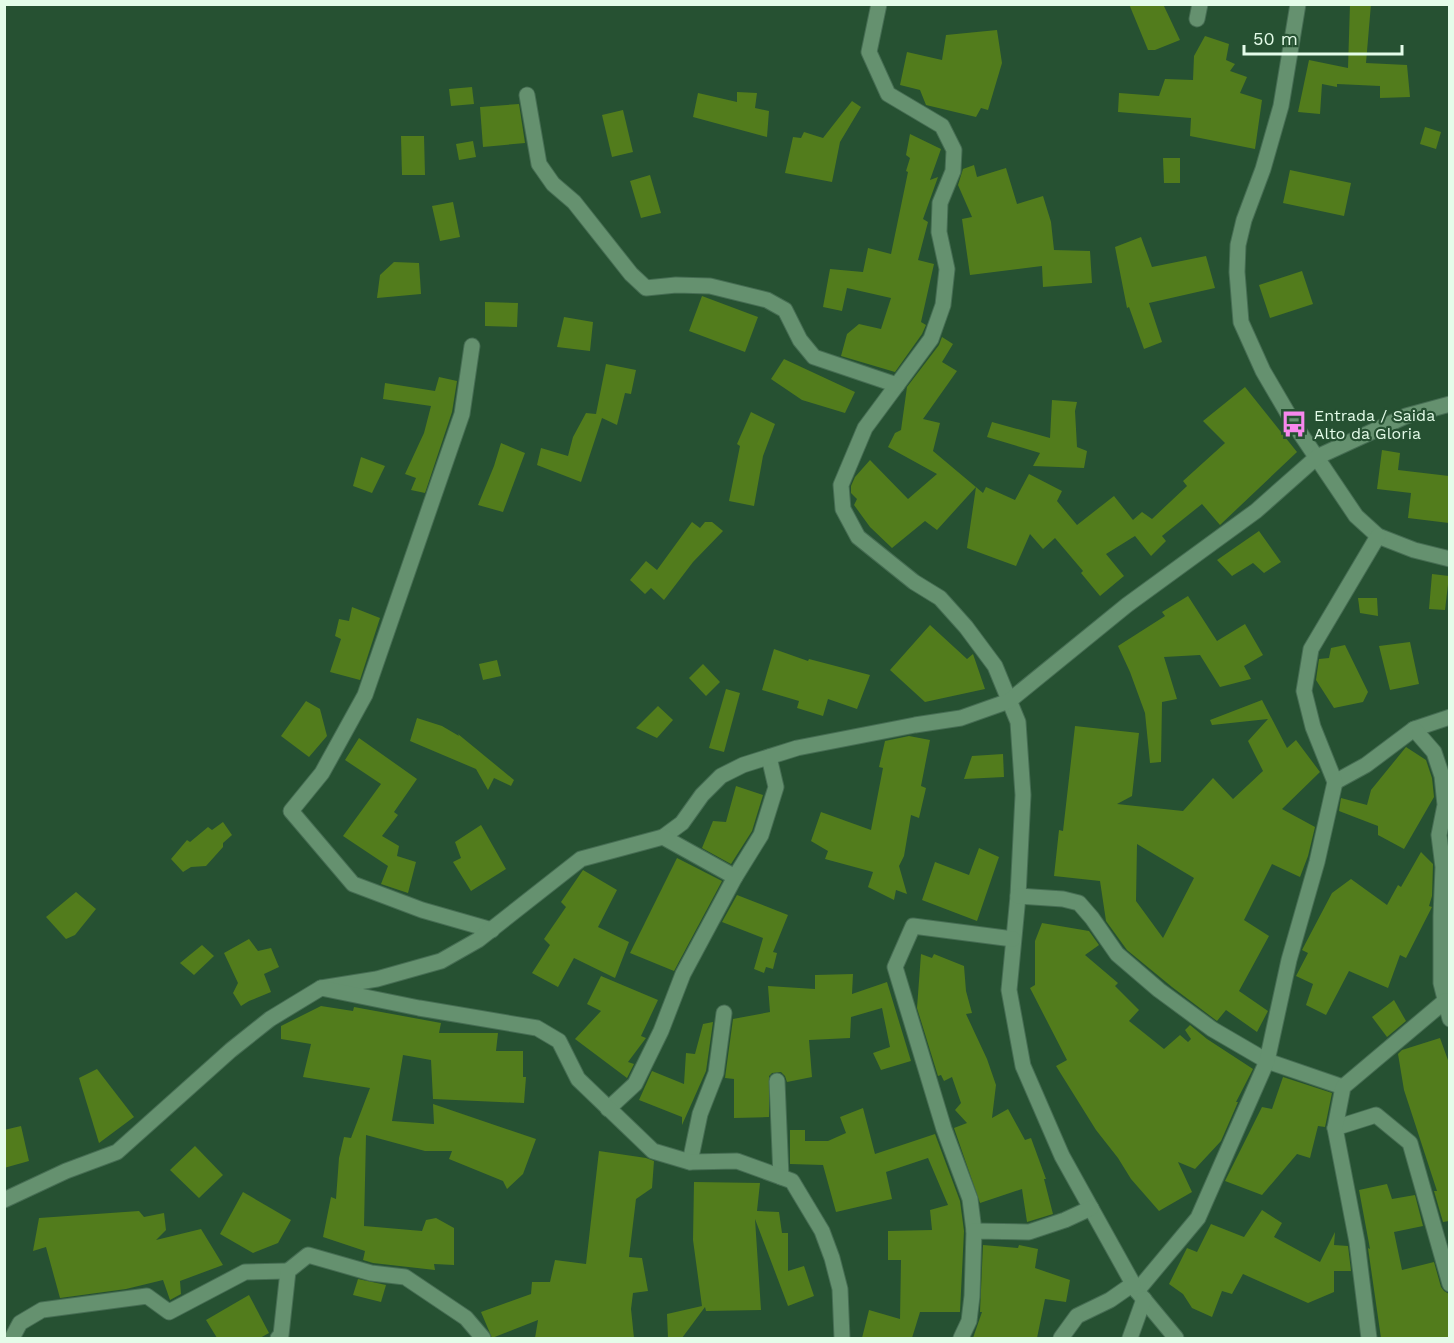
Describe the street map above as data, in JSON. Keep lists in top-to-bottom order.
{
  "places": {
    "bus stop": ["Entrada / Saida Alto da Gloria"]
  },
  "scale_bar": "50 m"
}
